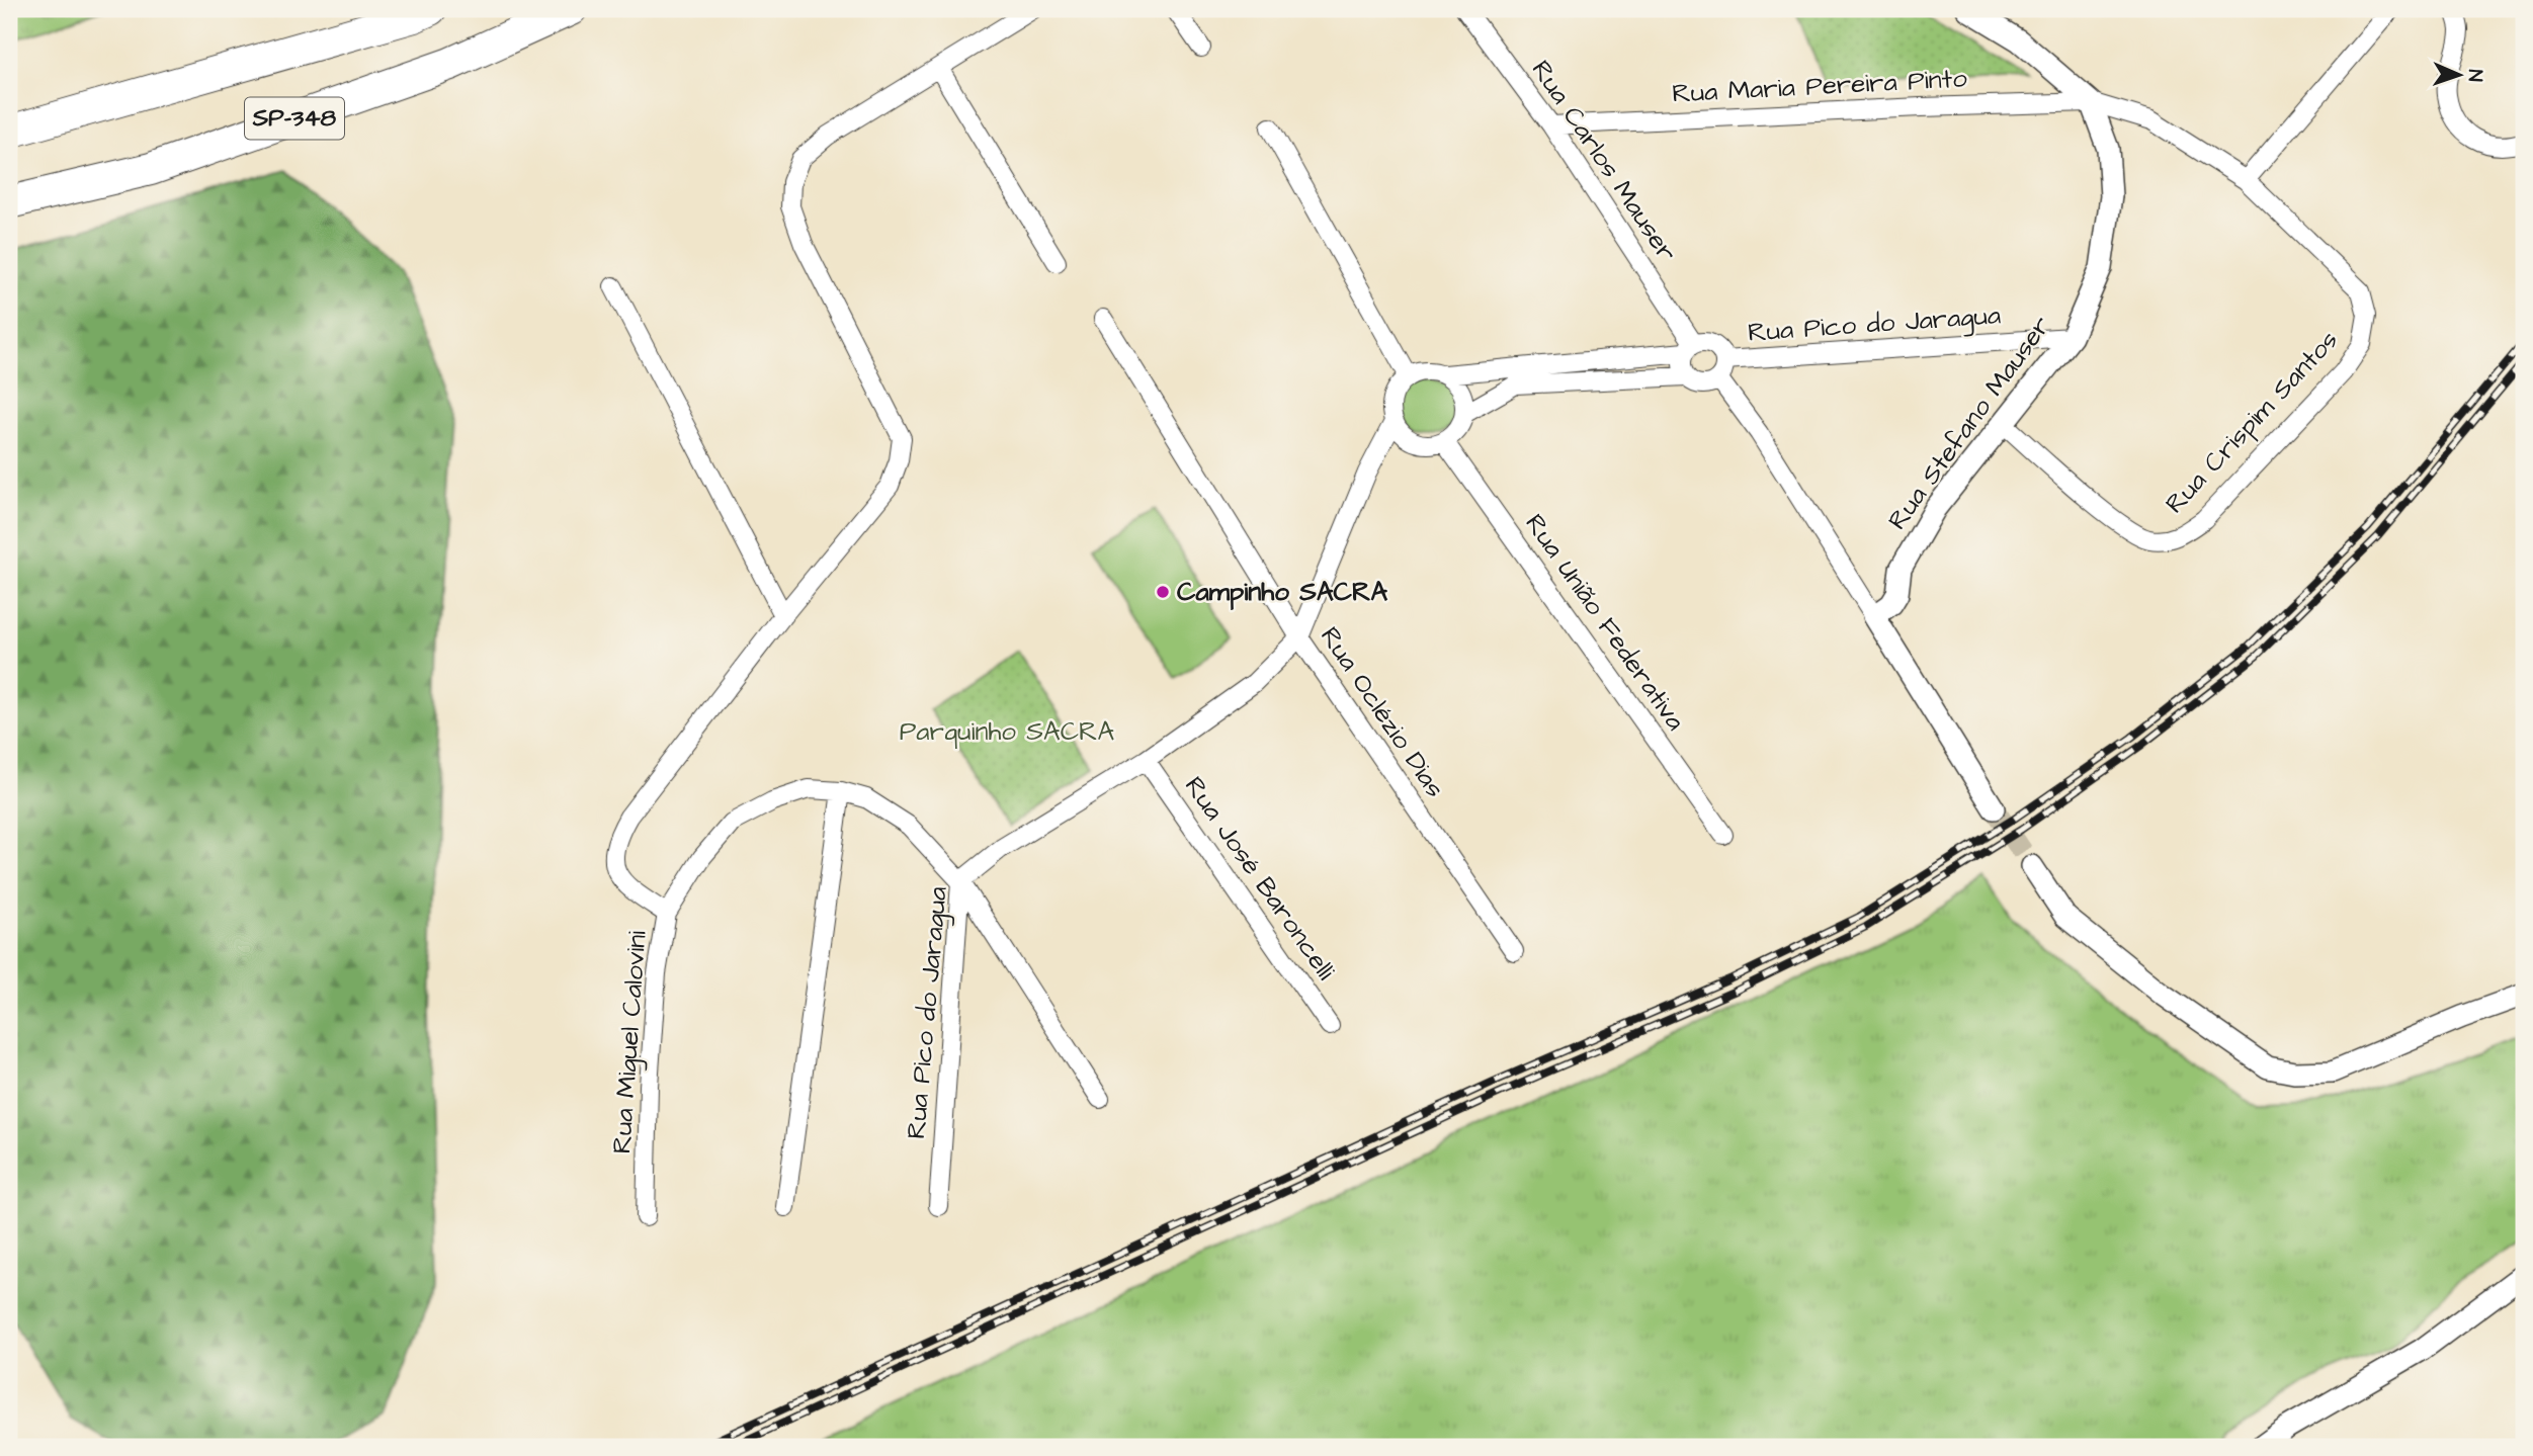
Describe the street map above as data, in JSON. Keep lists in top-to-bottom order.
{
  "streets": {
    "highway": ["SP-348"],
    "street": [
      "Rua Maria Pereira Pinto",
      "Rua Carlos Mauser",
      "Rua Pico do Jaragua",
      "Rua Crispim Santos",
      "Rua Stefano Mauser",
      "Rua União Federativa",
      "Rua Oclézio Dias",
      "Rua José Baroncelli",
      "Rua Miguel Calovini"
    ]
  },
  "crossings": [
    ["Rua Maria Pereira Pinto", "Rua Carlos Mauser"],
    ["Rua Maria Pereira Pinto", "Rua Crispim Santos"],
    ["Rua Maria Pereira Pinto", "Rua Stefano Mauser"],
    ["Rua Carlos Mauser", "Rua Pico do Jaragua"],
    ["Rua Pico do Jaragua", "Rua Stefano Mauser"],
    ["Rua Pico do Jaragua", "Rua União Federativa"],
    ["Rua Pico do Jaragua", "Rua Oclézio Dias"],
    ["Rua Pico do Jaragua", "Rua José Baroncelli"],
    ["Rua Pico do Jaragua", "Rua Miguel Calovini"],
    ["Rua Crispim Santos", "Rua Stefano Mauser"]
  ],
  "parks": ["Parquinho SACRA"],
  "places": ["Campinho SACRA"],
  "north": "right"
}
